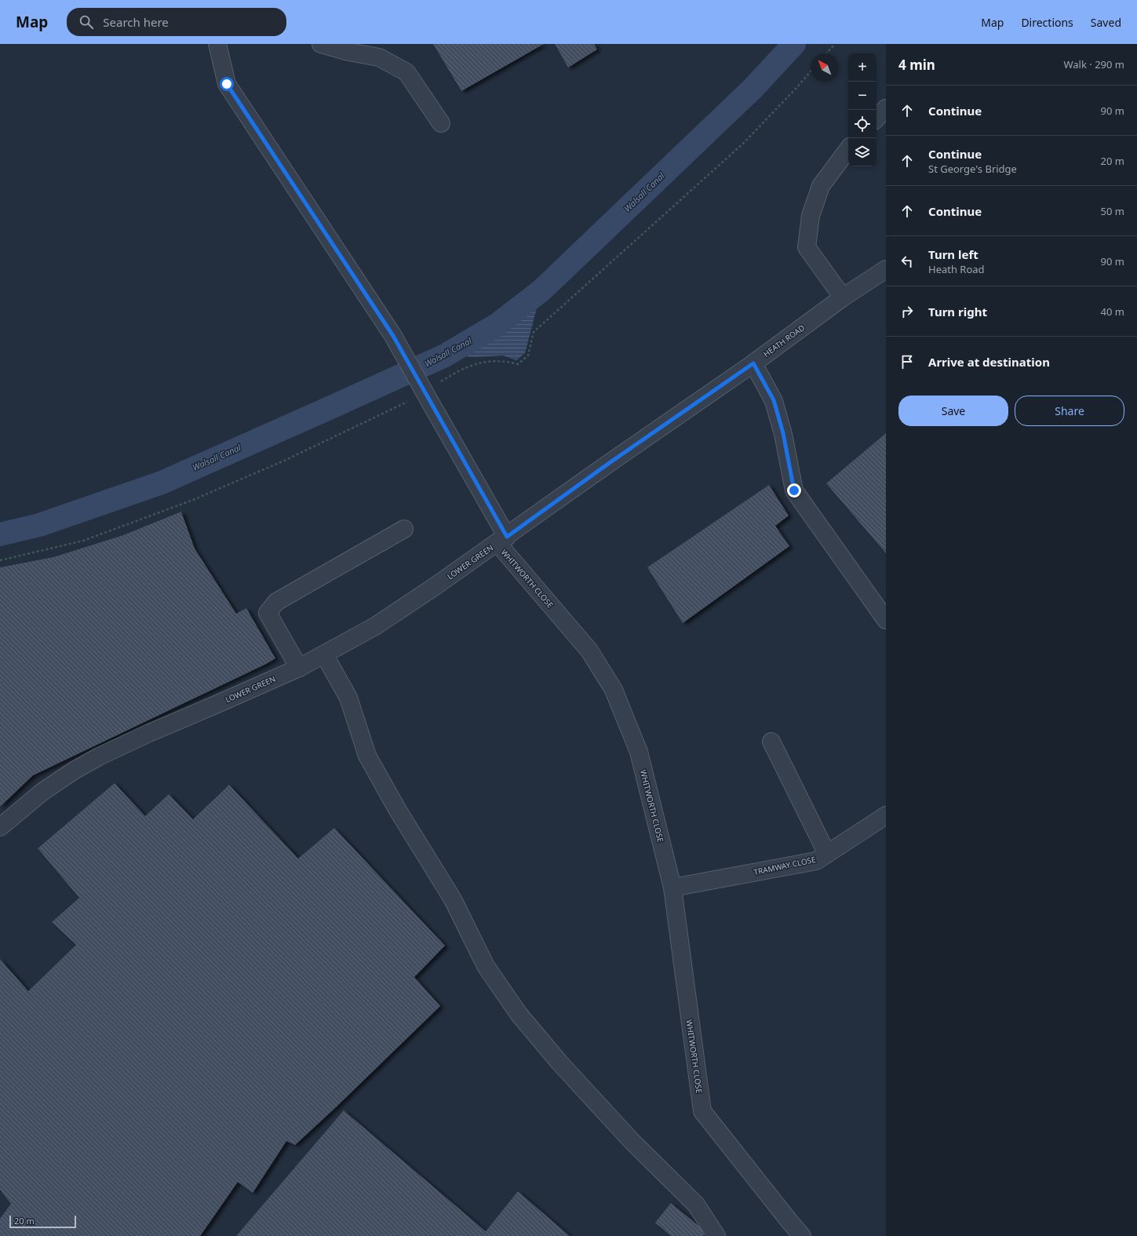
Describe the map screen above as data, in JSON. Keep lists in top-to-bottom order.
{
  "streets": {
    "street": [
      "HEATH ROAD",
      "LOWER GREEN",
      "WHITWORTH CLOSE",
      "TRAMWAY CLOSE"
    ]
  },
  "crossings": [
    ["HEATH ROAD", "LOWER GREEN"],
    ["HEATH ROAD", "WHITWORTH CLOSE"],
    ["LOWER GREEN", "WHITWORTH CLOSE"],
    ["WHITWORTH CLOSE", "TRAMWAY CLOSE"]
  ],
  "water": ["Walsall Canal"],
  "scale_bar": "20 m",
  "north": "top left",
  "page": {
    "header": "Map",
    "search": "Search here",
    "nav": ["Map", "Directions", "Saved"],
    "heading": ["4 min", "Walk · 290 m"],
    "map_buttons": ["+", "−"],
    "list": [
      ["Continue", "90 m"],
      ["Continue", "St George's Bridge", "20 m"],
      ["Continue", "50 m"],
      ["Turn left", "Heath Road", "90 m"],
      ["Turn right", "40 m"],
      "Arrive at destination"
    ],
    "buttons": ["Save", "Share"],
    "scale": "20 m"
  }
}
